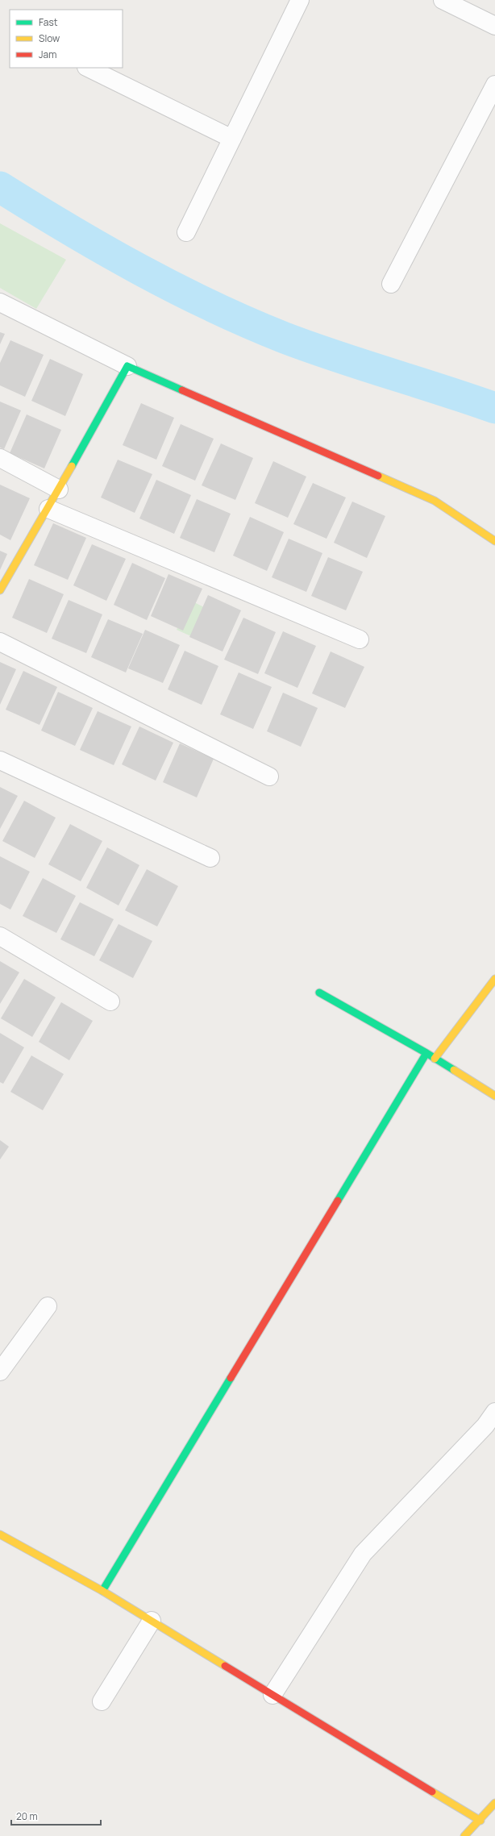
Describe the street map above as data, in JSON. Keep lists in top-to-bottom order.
{
  "legend": ["Fast", "Slow", "Jam"],
  "scale_bar": "20 m"
}
